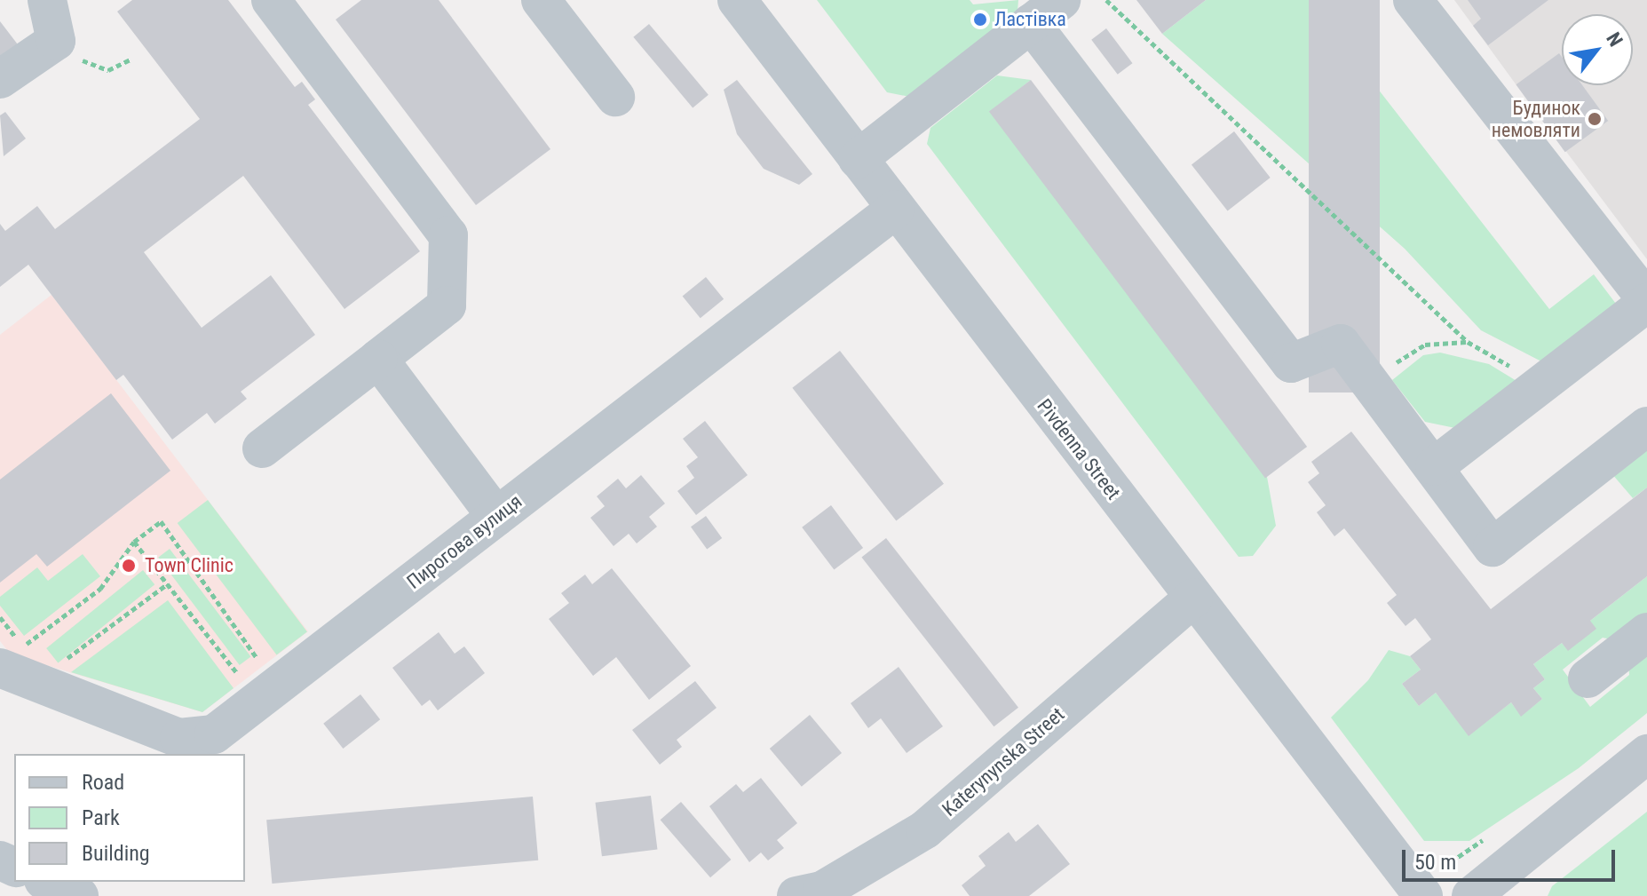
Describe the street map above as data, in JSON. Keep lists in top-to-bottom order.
{
  "streets": {
    "street": ["Pivdenna Street", "Пирогова вулиця", "Katerynynska Street"]
  },
  "crossings": [
    ["Pivdenna Street", "Пирогова вулиця"],
    ["Pivdenna Street", "Katerynynska Street"]
  ],
  "places": ["Ластівка", "Будинок немовляти", "Town Clinic"],
  "legend": ["Road", "Park", "Building"],
  "scale_bar": "50 m",
  "north": "top right"
}
